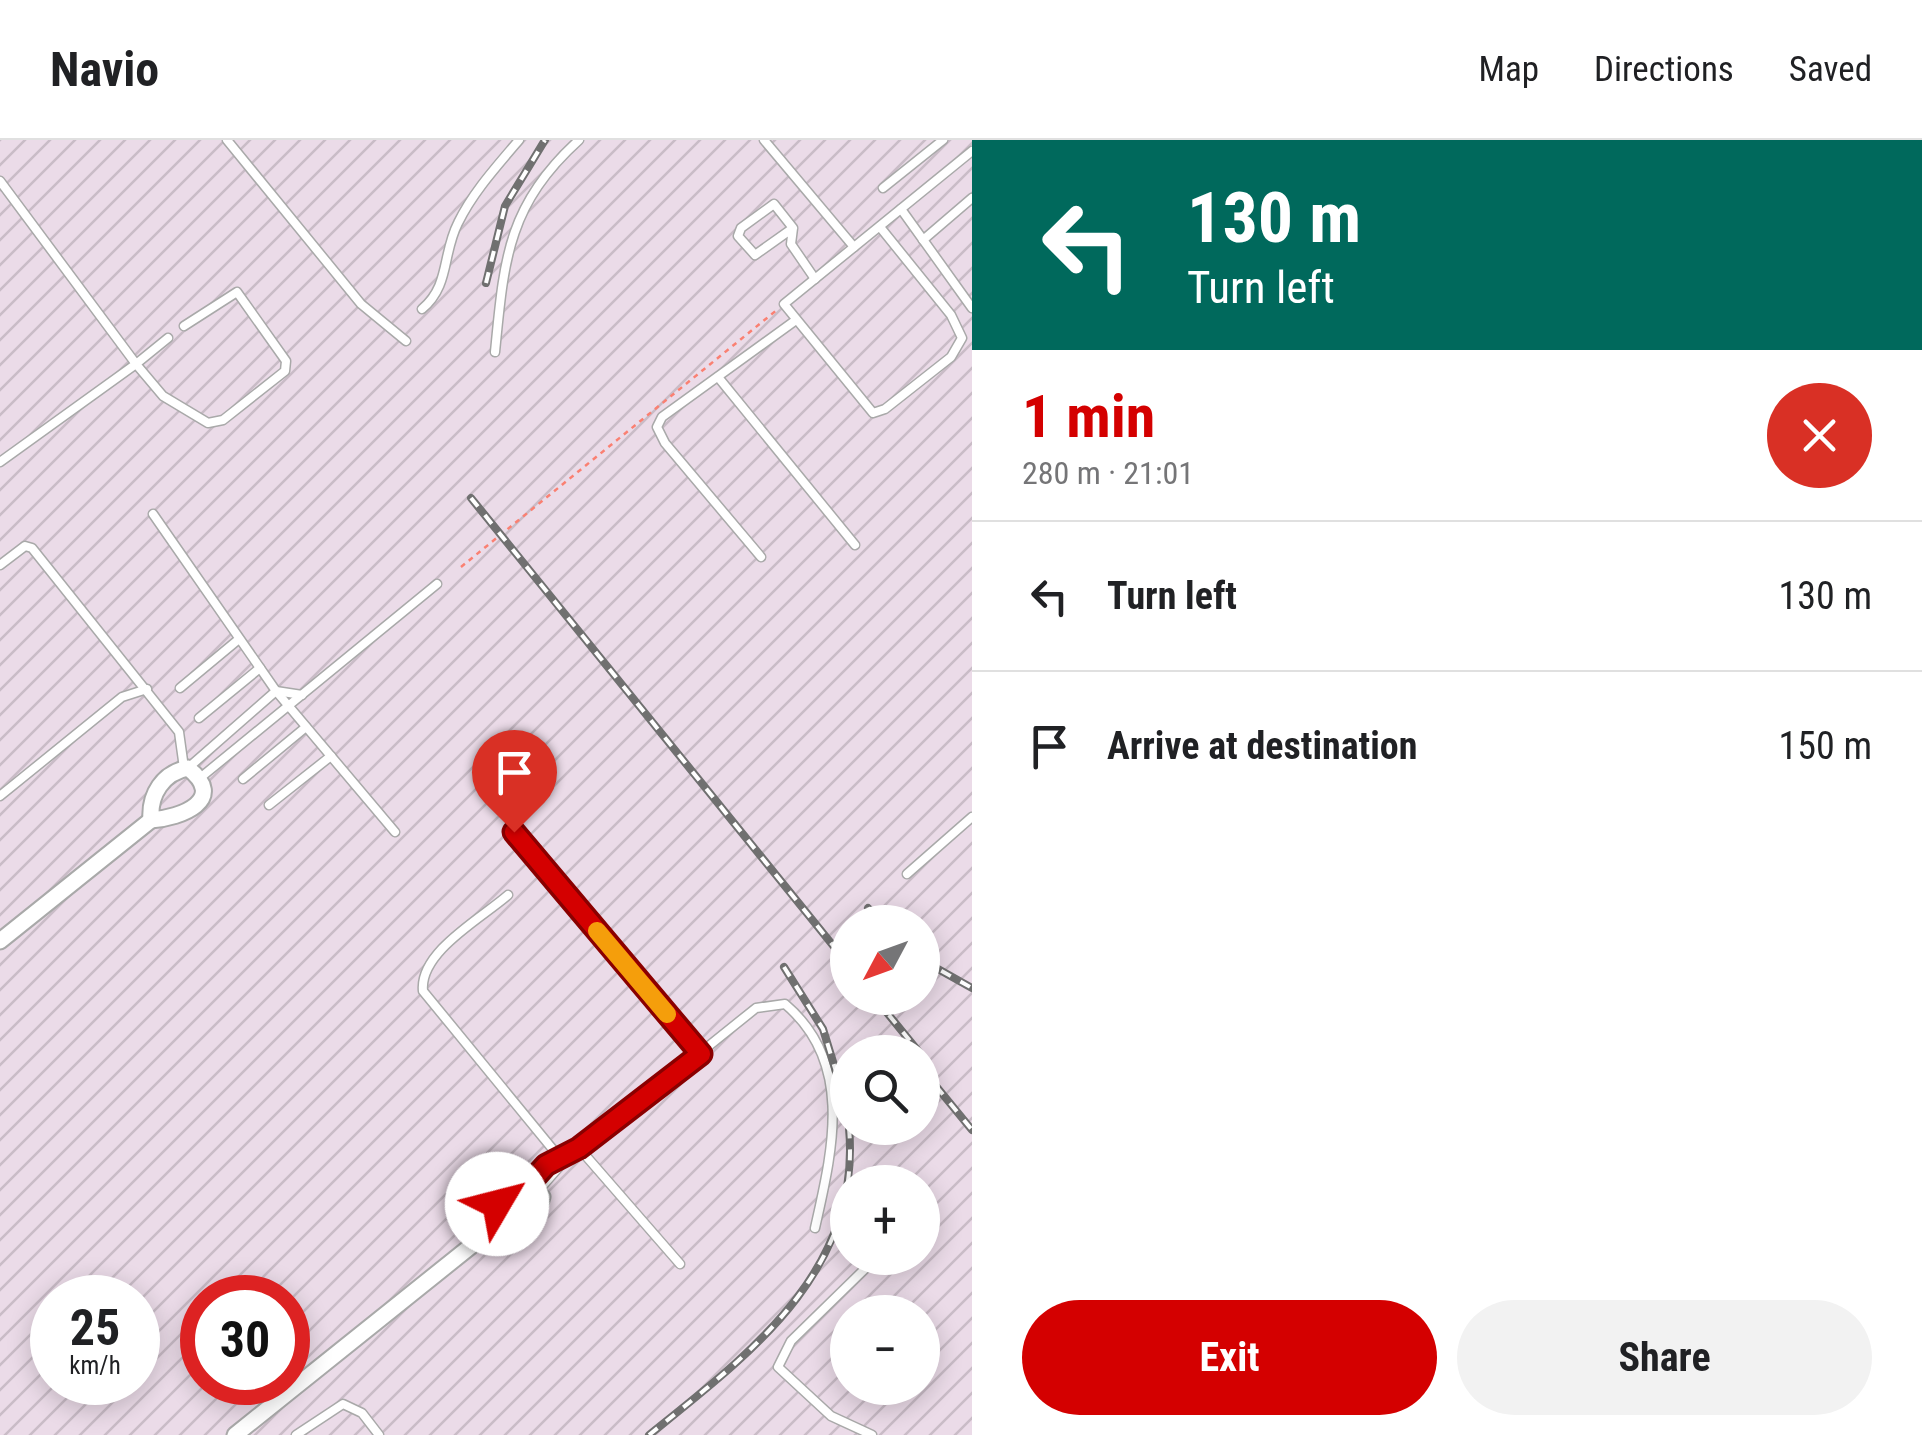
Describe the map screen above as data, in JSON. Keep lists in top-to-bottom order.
{
  "north": "bottom left",
  "page": {
    "header": "Navio",
    "nav": ["Map", "Directions", "Saved"],
    "turn": ["130 m", "Turn left"],
    "heading": ["1 min", "280 m · 21:01"],
    "list": [
      {
        "name": "Turn left",
        "value": "130 m"
      },
      {
        "name": "Arrive at destination",
        "value": "150 m"
      }
    ],
    "map_buttons": ["+", "−"],
    "speed": "25 km/h",
    "limit": "30",
    "buttons": ["Exit", "Share"]
  }
}
